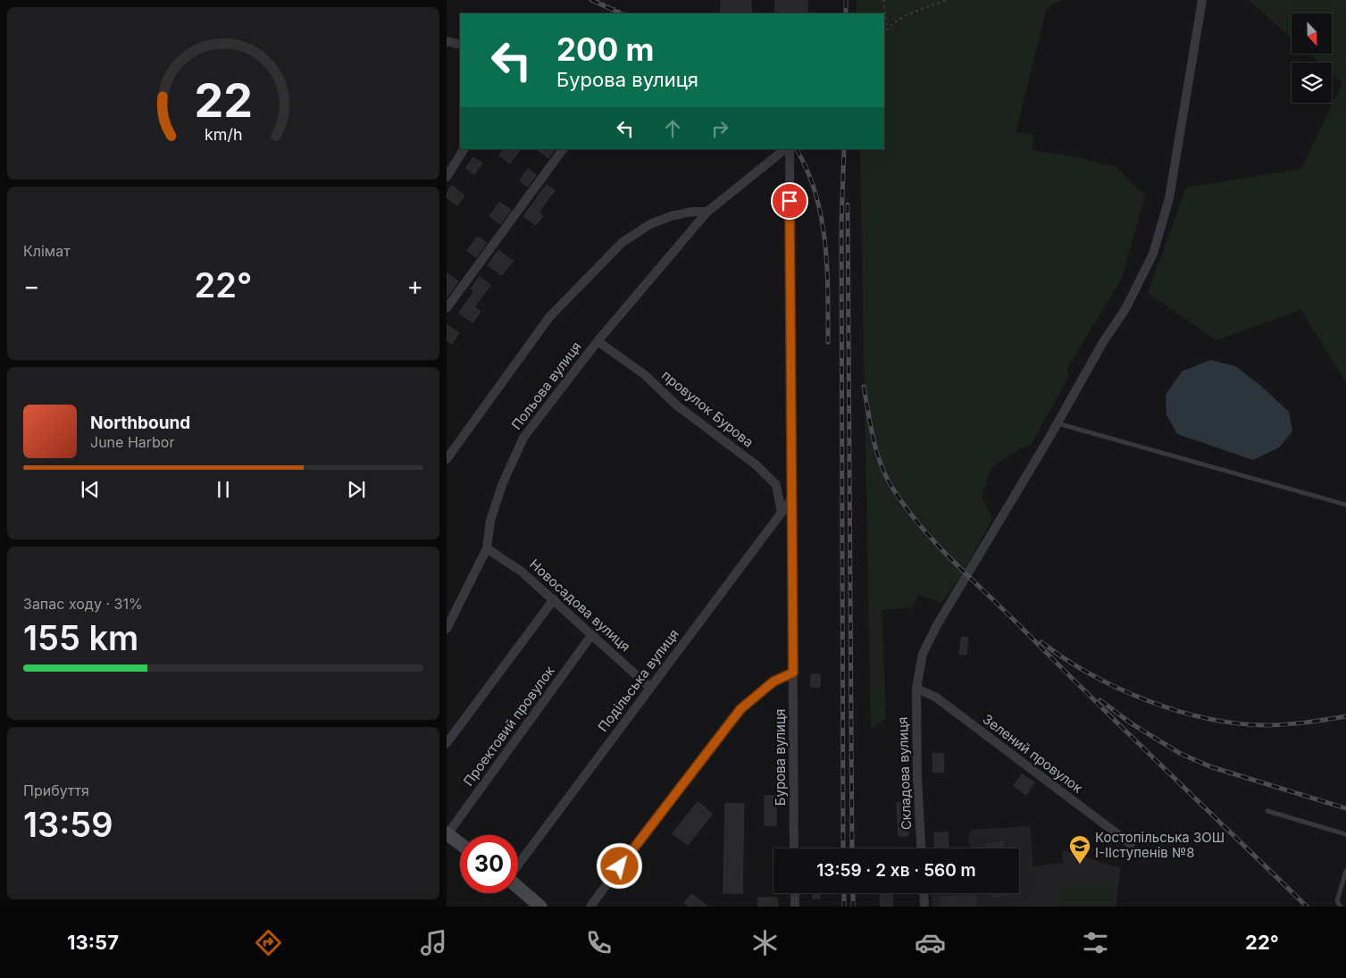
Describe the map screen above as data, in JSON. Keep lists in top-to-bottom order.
{
  "streets": {
    "street": [
      "Польова вулиця",
      "провулок Бурова",
      "Новосадова вулиця",
      "Подільська вулиця",
      "Проектовий провулок",
      "Зелений провулок",
      "Бурова вулиця",
      "Складова вулиця"
    ]
  },
  "crossings": [
    ["Польова вулиця", "провулок Бурова"],
    ["Польова вулиця", "Новосадова вулиця"],
    ["провулок Бурова", "Подільська вулиця"],
    ["Новосадова вулиця", "Подільська вулиця"],
    ["Новосадова вулиця", "Проектовий провулок"],
    ["Подільська вулиця", "Бурова вулиця"],
    ["Зелений провулок", "Складова вулиця"]
  ],
  "places": {
    "school or university": ["Костопільська ЗОШ І-ІІступенів №8"]
  },
  "north": "bottom",
  "page": {
    "turn": ["200 m", "Бурова вулиця"],
    "tile": [
      "Клімат",
      ["Запас ходу · 31%", "155 km"],
      ["Прибуття", "13:59"]
    ],
    "heat": ["−", "22°", "+"],
    "song": ["Northbound", "June Harbor"],
    "limit": "30",
    "trip": "13:59 · 2 хв · 560 m",
    "tabs": ["13:57", "22°"],
    "gauge": ["22", "km/h"]
  }
}
